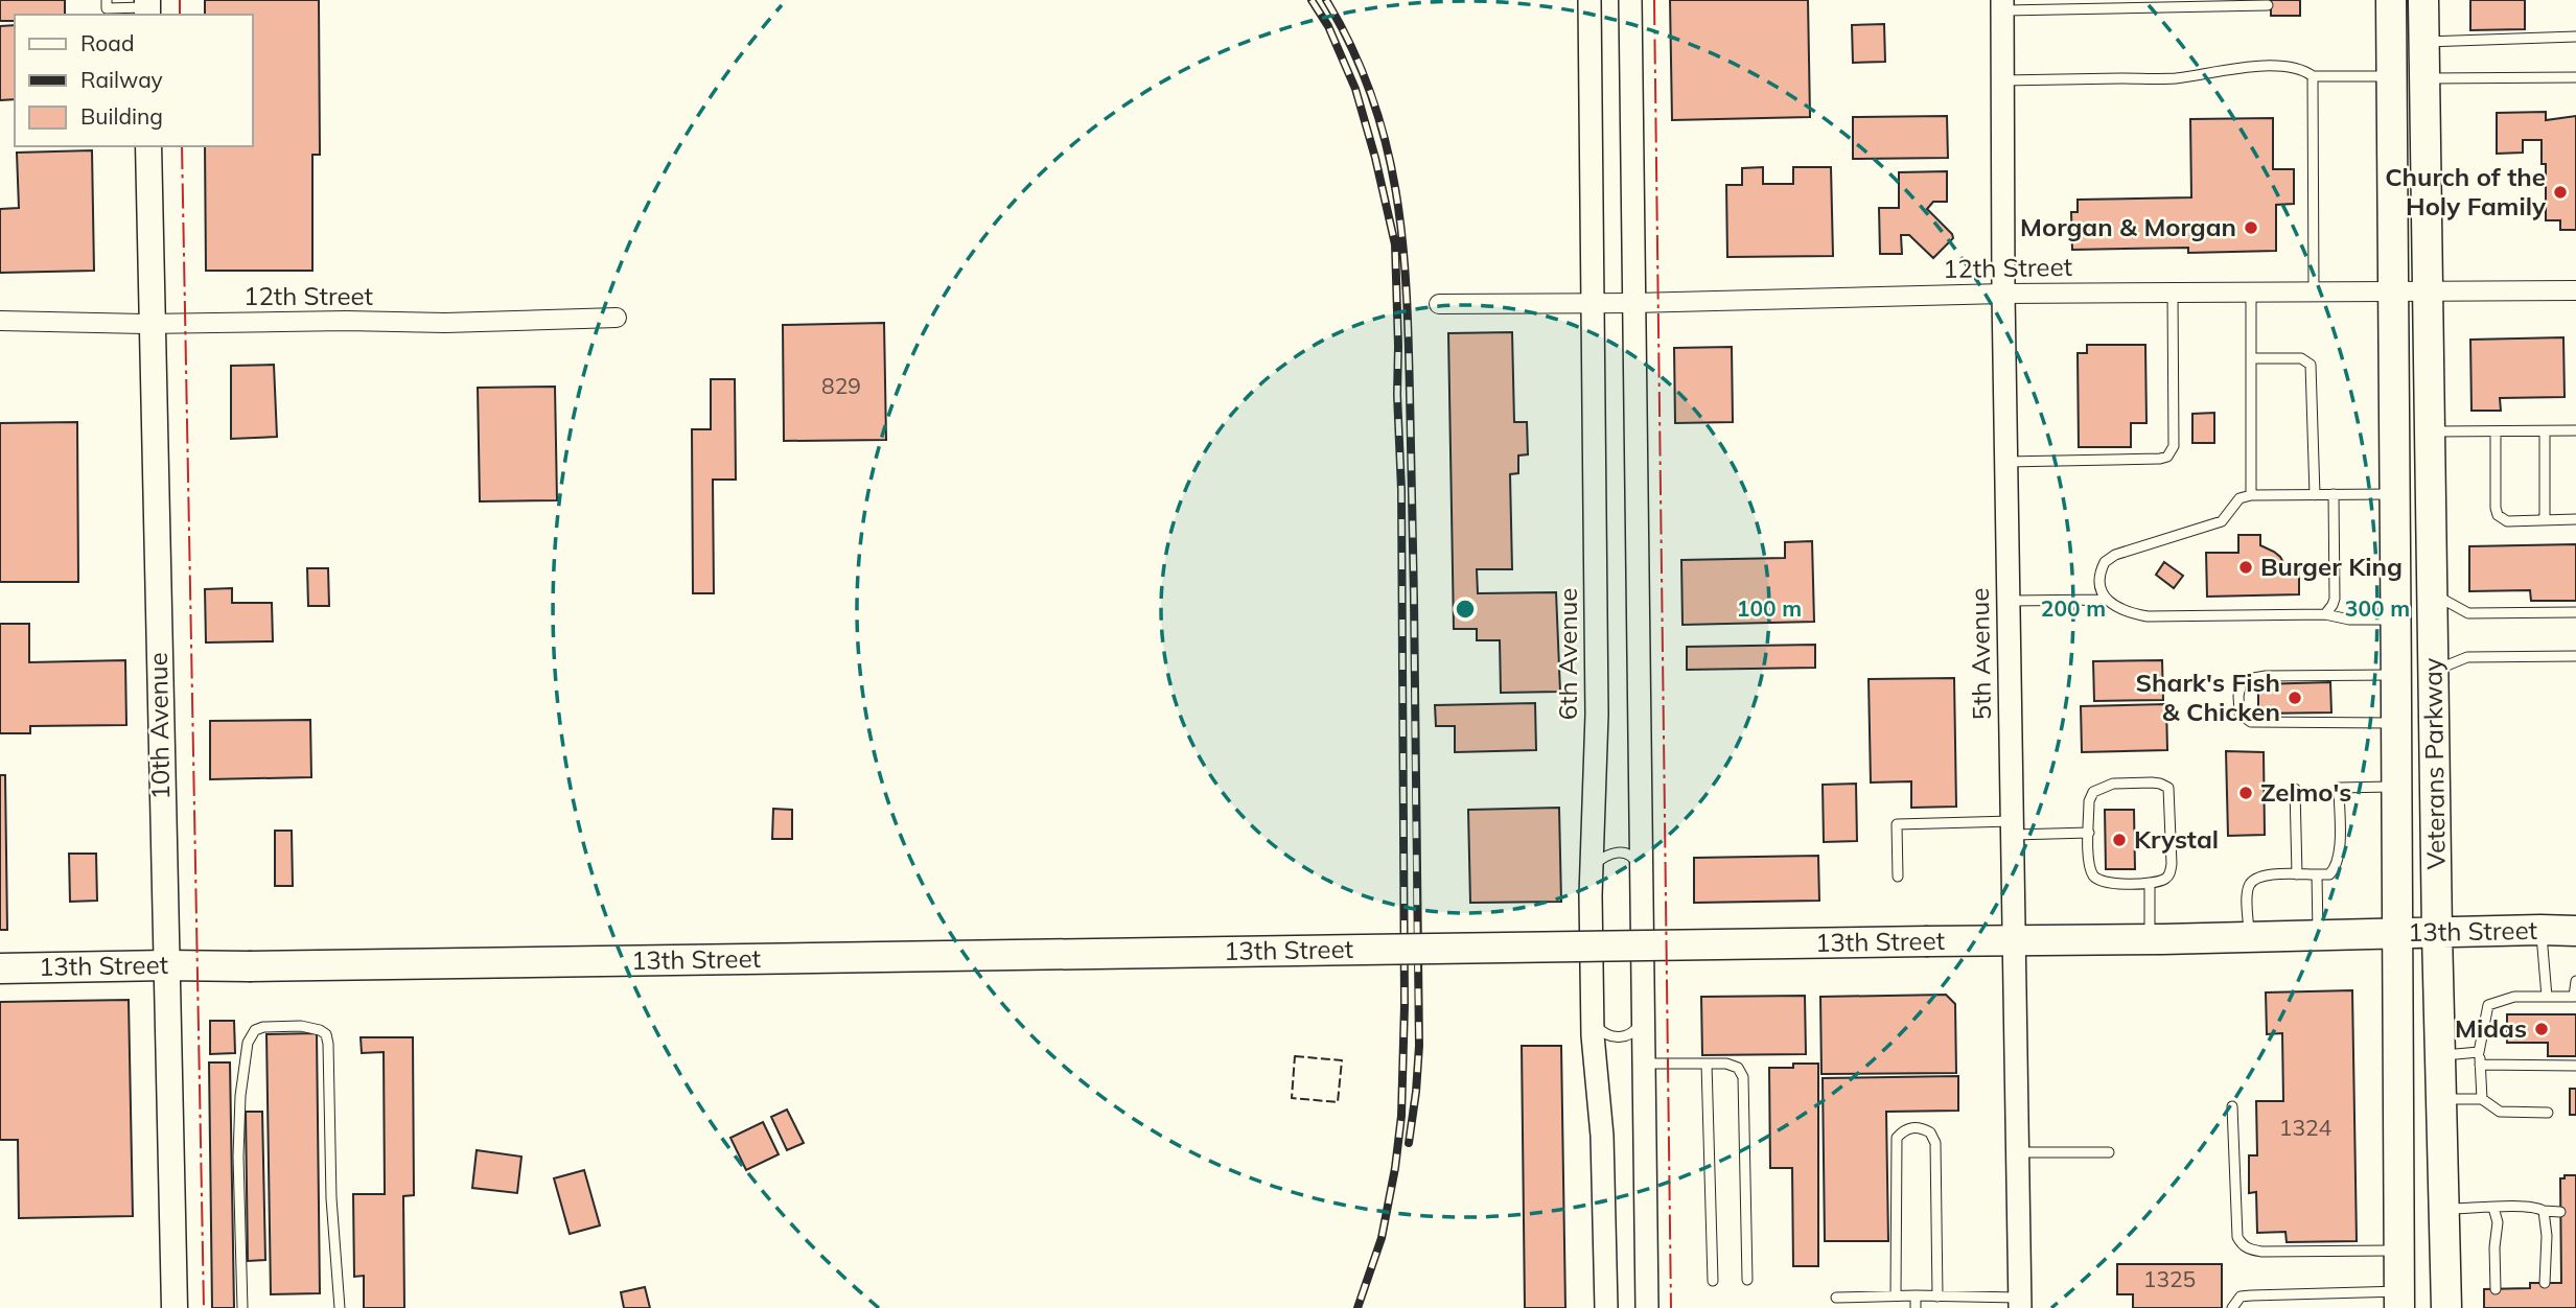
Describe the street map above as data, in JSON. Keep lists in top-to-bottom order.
{
  "streets": {
    "main road": ["10th Avenue", "Veterans Parkway", "13th Street"],
    "street": ["12th Street", "6th Avenue", "5th Avenue"]
  },
  "crossings": [
    ["12th Street", "6th Avenue"],
    ["12th Street", "5th Avenue"],
    ["12th Street", "10th Avenue"],
    ["12th Street", "Veterans Parkway"],
    ["5th Avenue", "13th Street"],
    ["10th Avenue", "13th Street"],
    ["Veterans Parkway", "13th Street"]
  ],
  "places": [
    "Church of the Holy Family",
    "Morgan & Morgan",
    "Burger King",
    "Shark's Fish & Chicken",
    "Zelmo's",
    "Krystal",
    "Midas"
  ],
  "house_numbers": ["829", "1324", "1325"],
  "legend": ["Road", "Railway", "Building"],
  "rings": ["100 m", "200 m", "300 m"]
}
